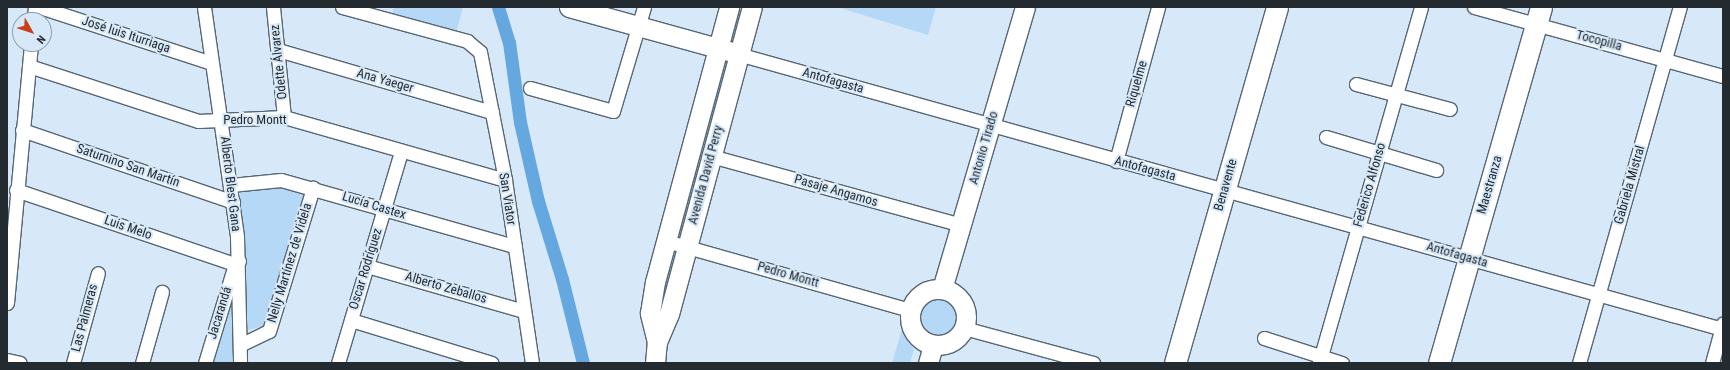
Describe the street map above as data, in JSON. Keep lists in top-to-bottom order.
{
  "streets": {
    "main road": [
      "Antofagasta",
      "Antonio Tirado",
      "Avenida David Perry",
      "Benavente",
      "Maestranza"
    ],
    "street": [
      "José luis Iturriaga",
      "Tocopilla",
      "Odette Álvarez",
      "Ana Yaeger",
      "Riquelme",
      "Pedro Montt",
      "Saturnino San Martín",
      "Alberto Blest Gana",
      "Federico Alfonso",
      "Gabriela Mistral",
      "Pasaje Angamos",
      "San Viator",
      "Lucía Castex",
      "Luis Melo",
      "Nelly Martínez de Videla",
      "Oscar Rodríguez",
      "Alberto Zeballos",
      "Jacarandá",
      "Las Palmeras"
    ]
  },
  "crossings": [
    ["José luis Iturriaga", "Alberto Blest Gana"],
    ["Tocopilla", "Maestranza"],
    ["Tocopilla", "Gabriela Mistral"],
    ["Odette Álvarez", "Ana Yaeger"],
    ["Odette Álvarez", "Pedro Montt"],
    ["Ana Yaeger", "San Viator"],
    ["Antofagasta", "Riquelme"],
    ["Antofagasta", "Antonio Tirado"],
    ["Antofagasta", "Avenida David Perry"],
    ["Antofagasta", "Benavente"],
    ["Antofagasta", "Federico Alfonso"],
    ["Antofagasta", "Maestranza"],
    ["Antofagasta", "Gabriela Mistral"],
    ["Pedro Montt", "Antonio Tirado"],
    ["Pedro Montt", "Avenida David Perry"],
    ["Pedro Montt", "Alberto Blest Gana"],
    ["Pedro Montt", "San Viator"],
    ["Pedro Montt", "Oscar Rodríguez"],
    ["Antonio Tirado", "Pasaje Angamos"],
    ["Saturnino San Martín", "Alberto Blest Gana"],
    ["Avenida David Perry", "Pasaje Angamos"],
    ["Alberto Blest Gana", "Lucía Castex"],
    ["Alberto Blest Gana", "Luis Melo"],
    ["Alberto Blest Gana", "Nelly Martínez de Videla"],
    ["Alberto Blest Gana", "Jacarandá"],
    ["San Viator", "Lucía Castex"],
    ["San Viator", "Alberto Zeballos"],
    ["Lucía Castex", "Nelly Martínez de Videla"],
    ["Lucía Castex", "Oscar Rodríguez"],
    ["Luis Melo", "Jacarandá"],
    ["Oscar Rodríguez", "Alberto Zeballos"]
  ],
  "north": "bottom right"
}
